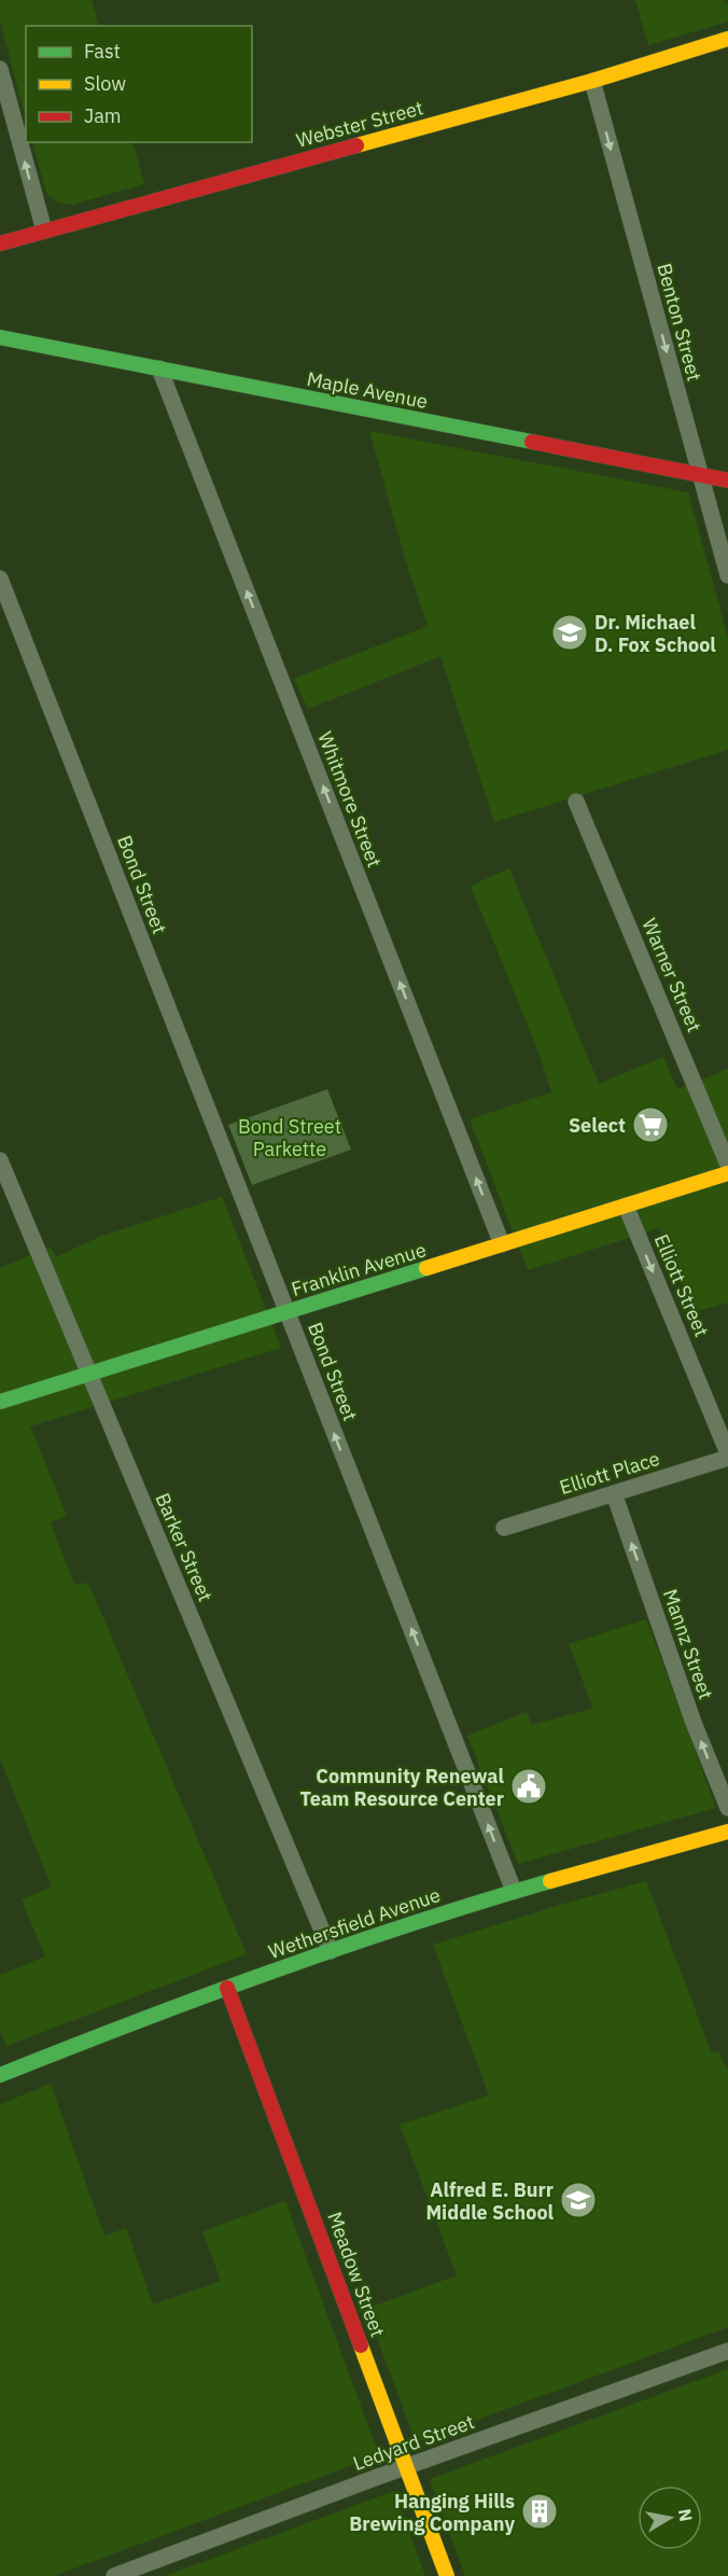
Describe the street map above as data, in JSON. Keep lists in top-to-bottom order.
{
  "streets": {
    "main road": [
      "Webster Street",
      "Maple Avenue",
      "Franklin Avenue",
      "Wethersfield Avenue",
      "Meadow Street"
    ],
    "street": [
      "Benton Street",
      "Whitmore Street",
      "Bond Street",
      "Warner Street",
      "Elliott Street",
      "Elliott Place",
      "Barker Street",
      "Mannz Street",
      "Ledyard Street"
    ]
  },
  "crossings": [
    ["Webster Street", "Benton Street"],
    ["Benton Street", "Maple Avenue"],
    ["Maple Avenue", "Whitmore Street"],
    ["Whitmore Street", "Franklin Avenue"],
    ["Bond Street", "Franklin Avenue"],
    ["Bond Street", "Wethersfield Avenue"],
    ["Franklin Avenue", "Elliott Street"],
    ["Franklin Avenue", "Barker Street"],
    ["Elliott Street", "Elliott Place"],
    ["Elliott Place", "Mannz Street"],
    ["Barker Street", "Wethersfield Avenue"],
    ["Wethersfield Avenue", "Meadow Street"],
    ["Meadow Street", "Ledyard Street"]
  ],
  "one_way": [
    "Benton Street",
    "Whitmore Street",
    "Bond Street",
    "Elliott Street",
    "Mannz Street"
  ],
  "parks": ["Bond Street Parkette"],
  "places": {
    "school or university": ["Dr. Michael D. Fox School", "Alfred E. Burr Middle School"],
    "supermarket": ["Select"],
    "public building": ["Community Renewal Team Resource Center"],
    "building": ["Hanging Hills Brewing Company"]
  },
  "legend": ["Fast", "Slow", "Jam"],
  "north": "right"
}
